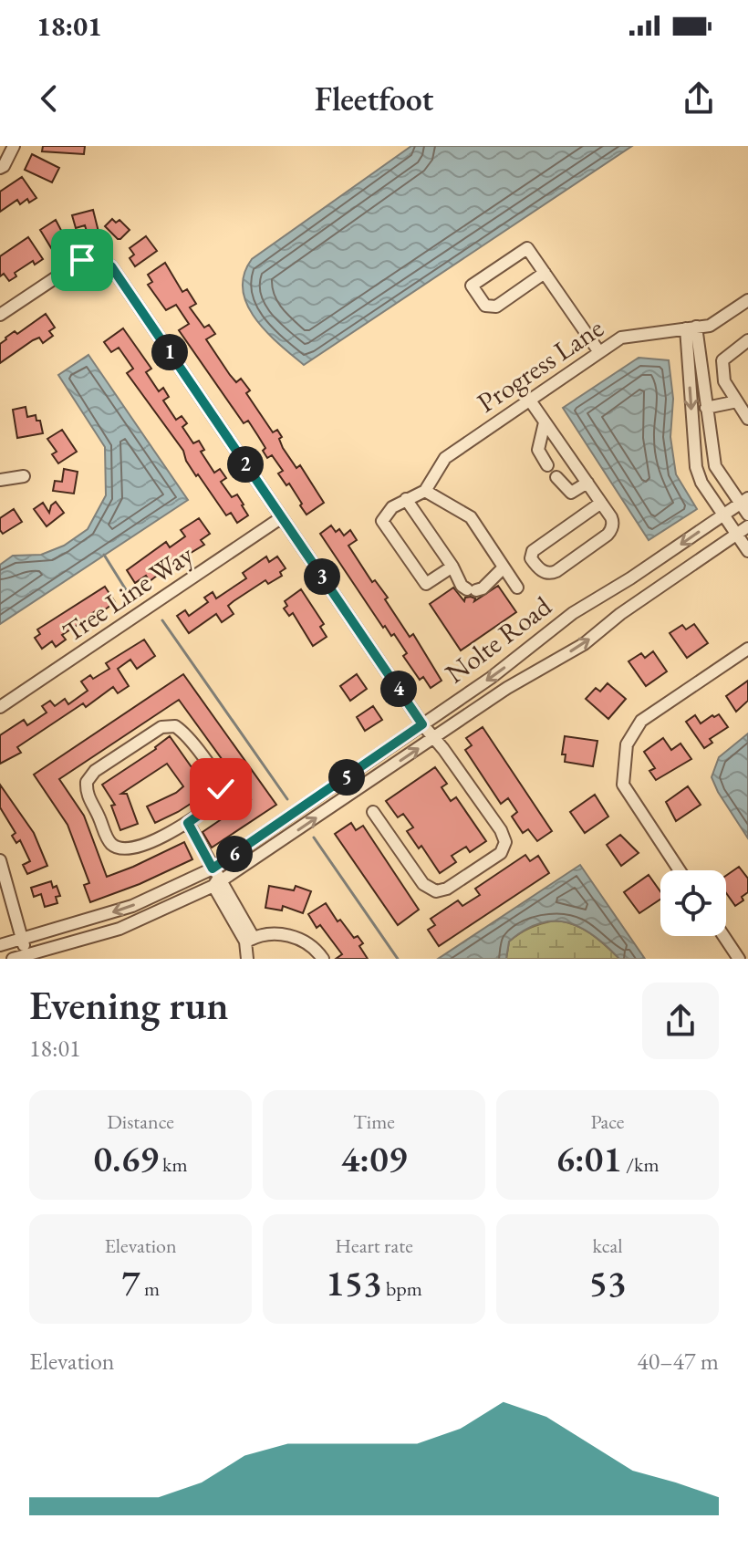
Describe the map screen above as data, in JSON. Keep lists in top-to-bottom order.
{
  "streets": {
    "street": ["Progress Lane", "Tree Line Way", "Nolte Road"]
  },
  "page": {
    "status": "18:01",
    "header": "Fleetfoot",
    "pins": [
      "1",
      "2",
      "3",
      "4",
      "5",
      "6"
    ],
    "heading": ["Evening run", "18:01"],
    "stats": [
      ["Distance", "0.69 km"],
      ["Time", "4:09"],
      ["Pace", "6:01 /km"],
      ["Elevation", "7 m"],
      ["Heart rate", "153 bpm"],
      ["kcal", "53"]
    ],
    "chart": ["Elevation", "40–47 m"]
  }
}
